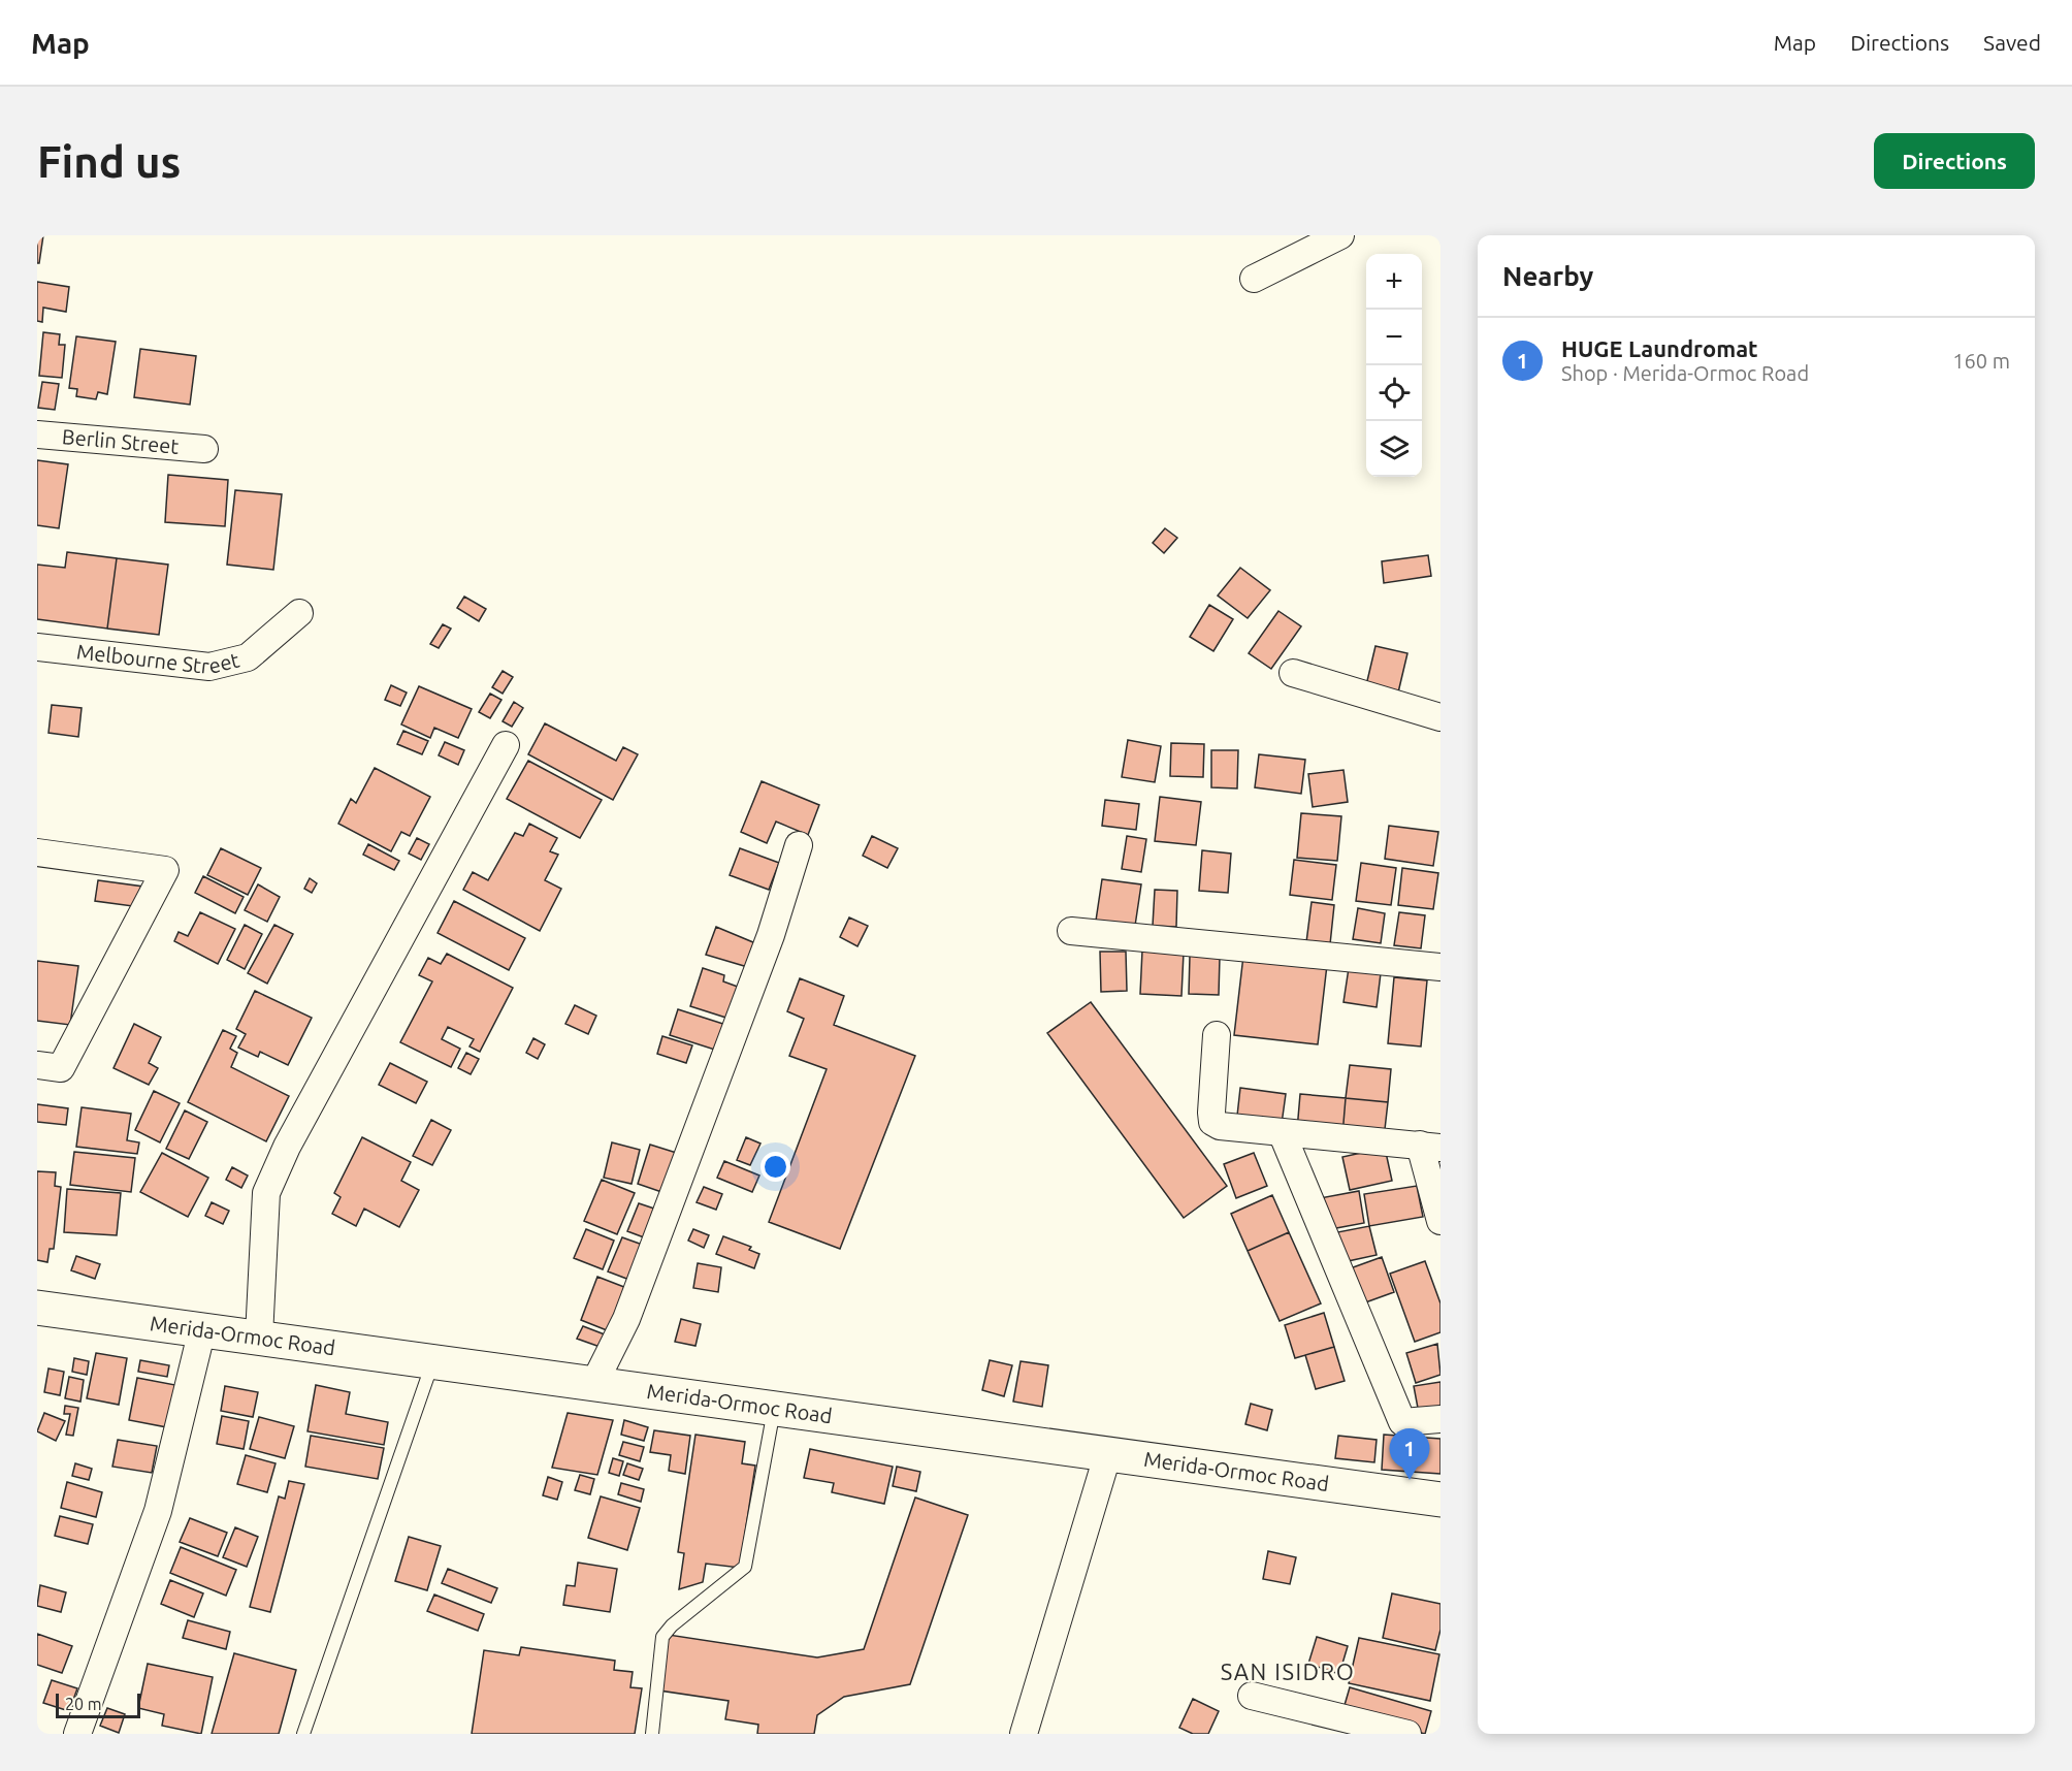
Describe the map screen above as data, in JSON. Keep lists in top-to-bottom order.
{
  "streets": {
    "highway": ["Merida-Ormoc Road"],
    "street": ["Berlin Street", "Melbourne Street"]
  },
  "districts": ["SAN ISIDRO"],
  "scale_bar": "20 m",
  "page": {
    "header": "Map",
    "nav": ["Map", "Directions", "Saved"],
    "buttons": "Directions",
    "title": "Find us",
    "heading": "Nearby",
    "map_buttons": ["+", "−"],
    "list": [
      {
        "mark": "1",
        "name": "HUGE Laundromat",
        "note": "Shop · Merida-Ormoc Road",
        "value": "160 m"
      }
    ],
    "pins": "1",
    "scale": "20 m"
  }
}
